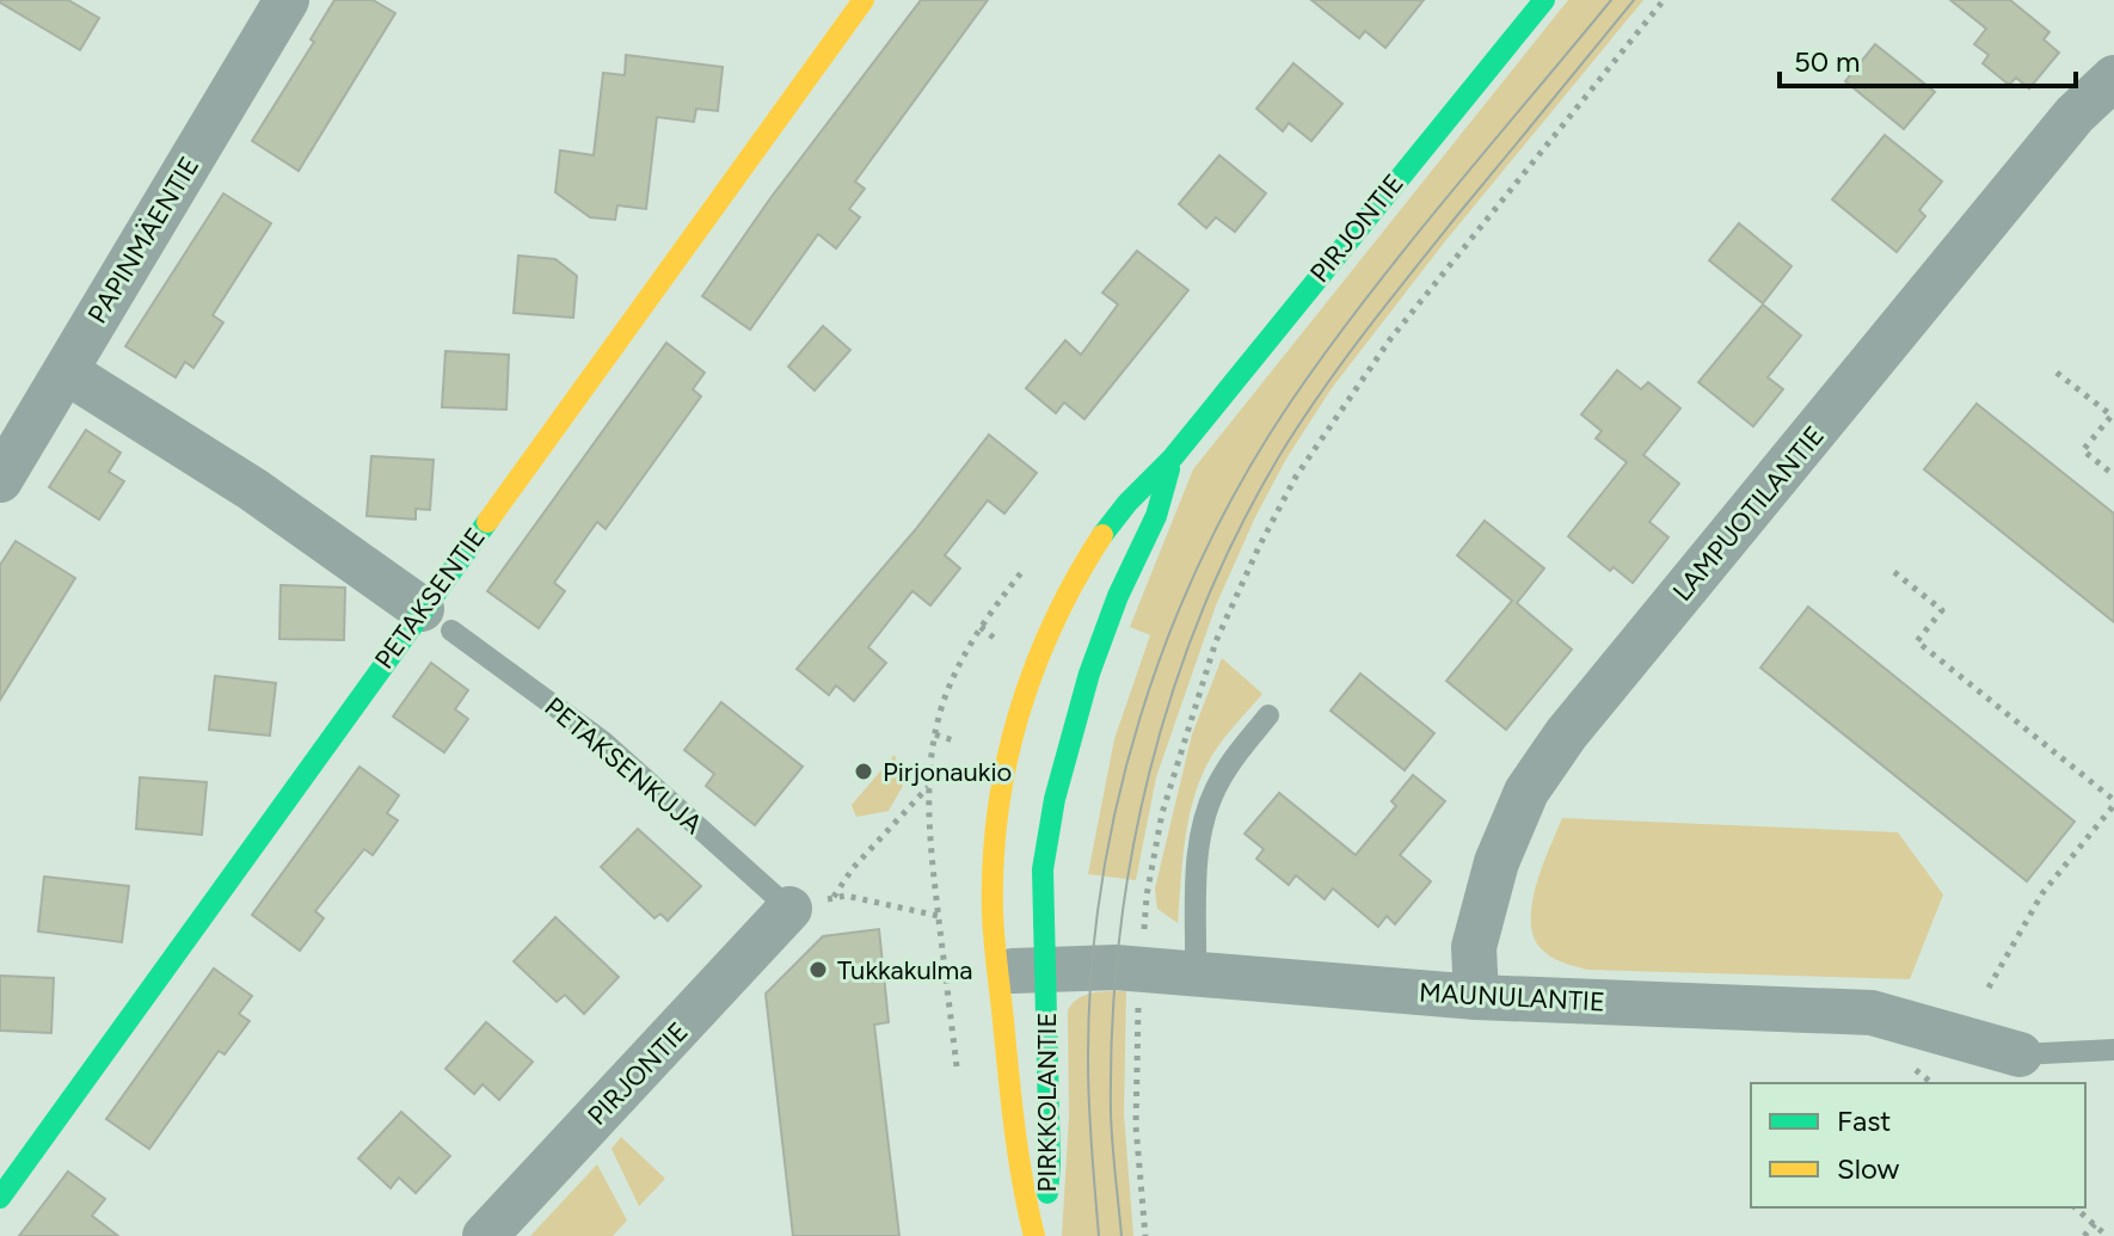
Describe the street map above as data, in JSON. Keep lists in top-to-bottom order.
{
  "streets": {
    "main road": ["PIRJONTIE", "PETAKSENTIE", "PIRKKOLANTIE"],
    "street": [
      "PAPINMÄENTIE",
      "LAMPUOTILANTIE",
      "PETAKSENKUJA",
      "MAUNULANTIE"
    ]
  },
  "crossings": [
    ["PIRJONTIE", "PETAKSENKUJA"],
    ["PIRJONTIE", "MAUNULANTIE"],
    ["PIRJONTIE", "PIRKKOLANTIE"],
    ["PAPINMÄENTIE", "PETAKSENKUJA"],
    ["LAMPUOTILANTIE", "MAUNULANTIE"],
    ["PETAKSENTIE", "PETAKSENKUJA"],
    ["MAUNULANTIE", "PIRKKOLANTIE"]
  ],
  "places": ["Pirjonaukio", "Tukkakulma"],
  "legend": ["Fast", "Slow"],
  "scale_bar": "50 m"
}
